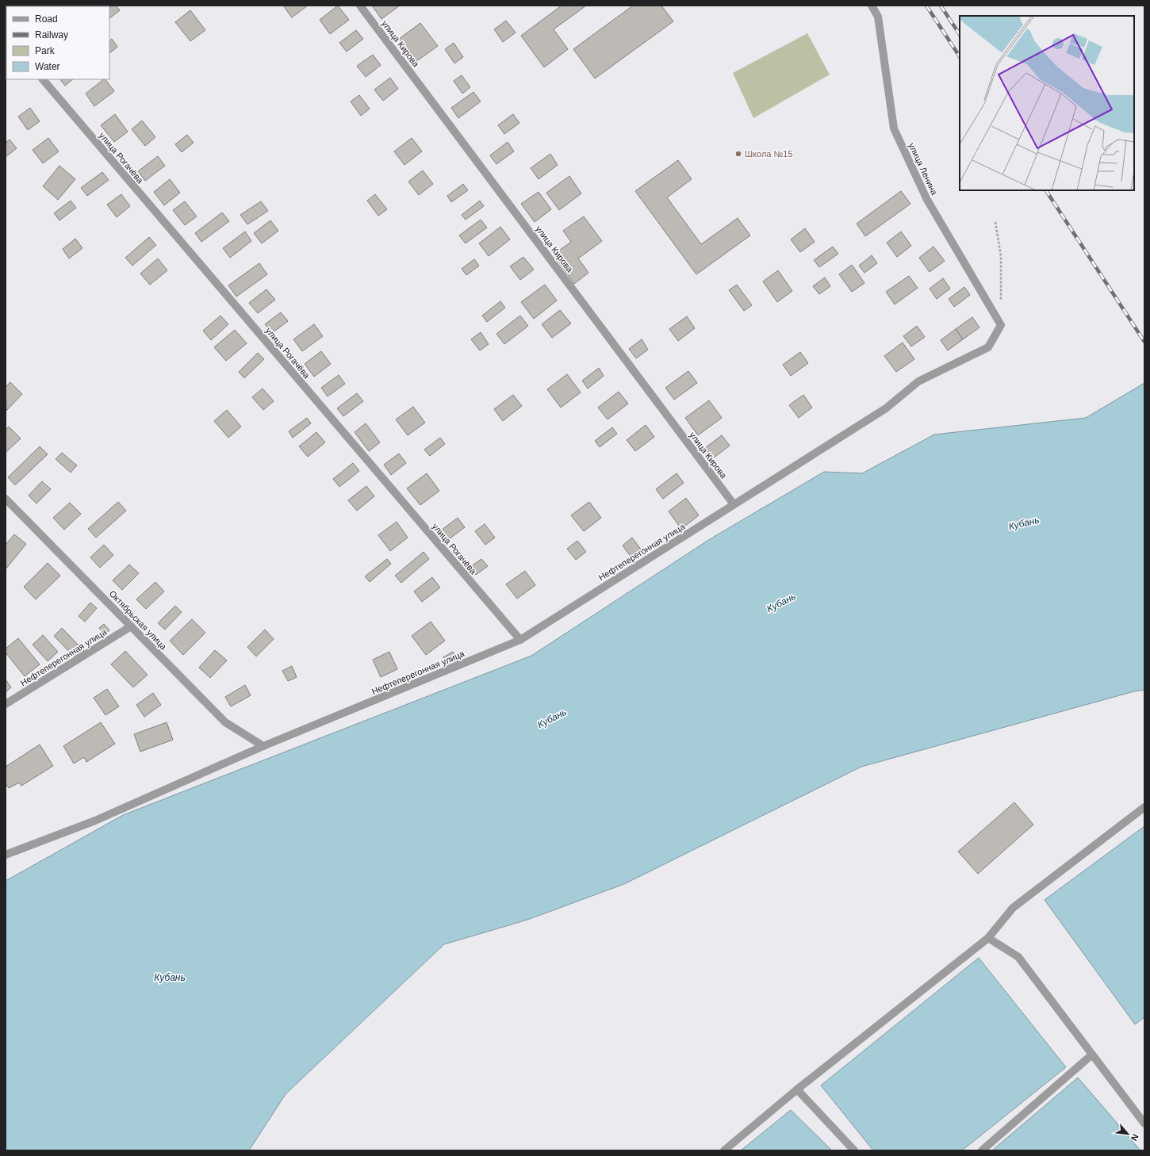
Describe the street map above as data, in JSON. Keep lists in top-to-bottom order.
{
  "streets": {
    "street": [
      "улица Кирова",
      "улица Рогачёва",
      "улица Ленина",
      "Нефтеперегонная улица",
      "Октябрьская улица"
    ]
  },
  "crossings": [
    ["улица Кирова", "Нефтеперегонная улица"],
    ["улица Рогачёва", "Нефтеперегонная улица"],
    ["улица Ленина", "Нефтеперегонная улица"],
    ["Нефтеперегонная улица", "Октябрьская улица"]
  ],
  "water": ["Кубань"],
  "places": ["Школа №15"],
  "legend": [
    "Road",
    "Railway",
    "Park",
    "Water"
  ],
  "north": "bottom right"
}
